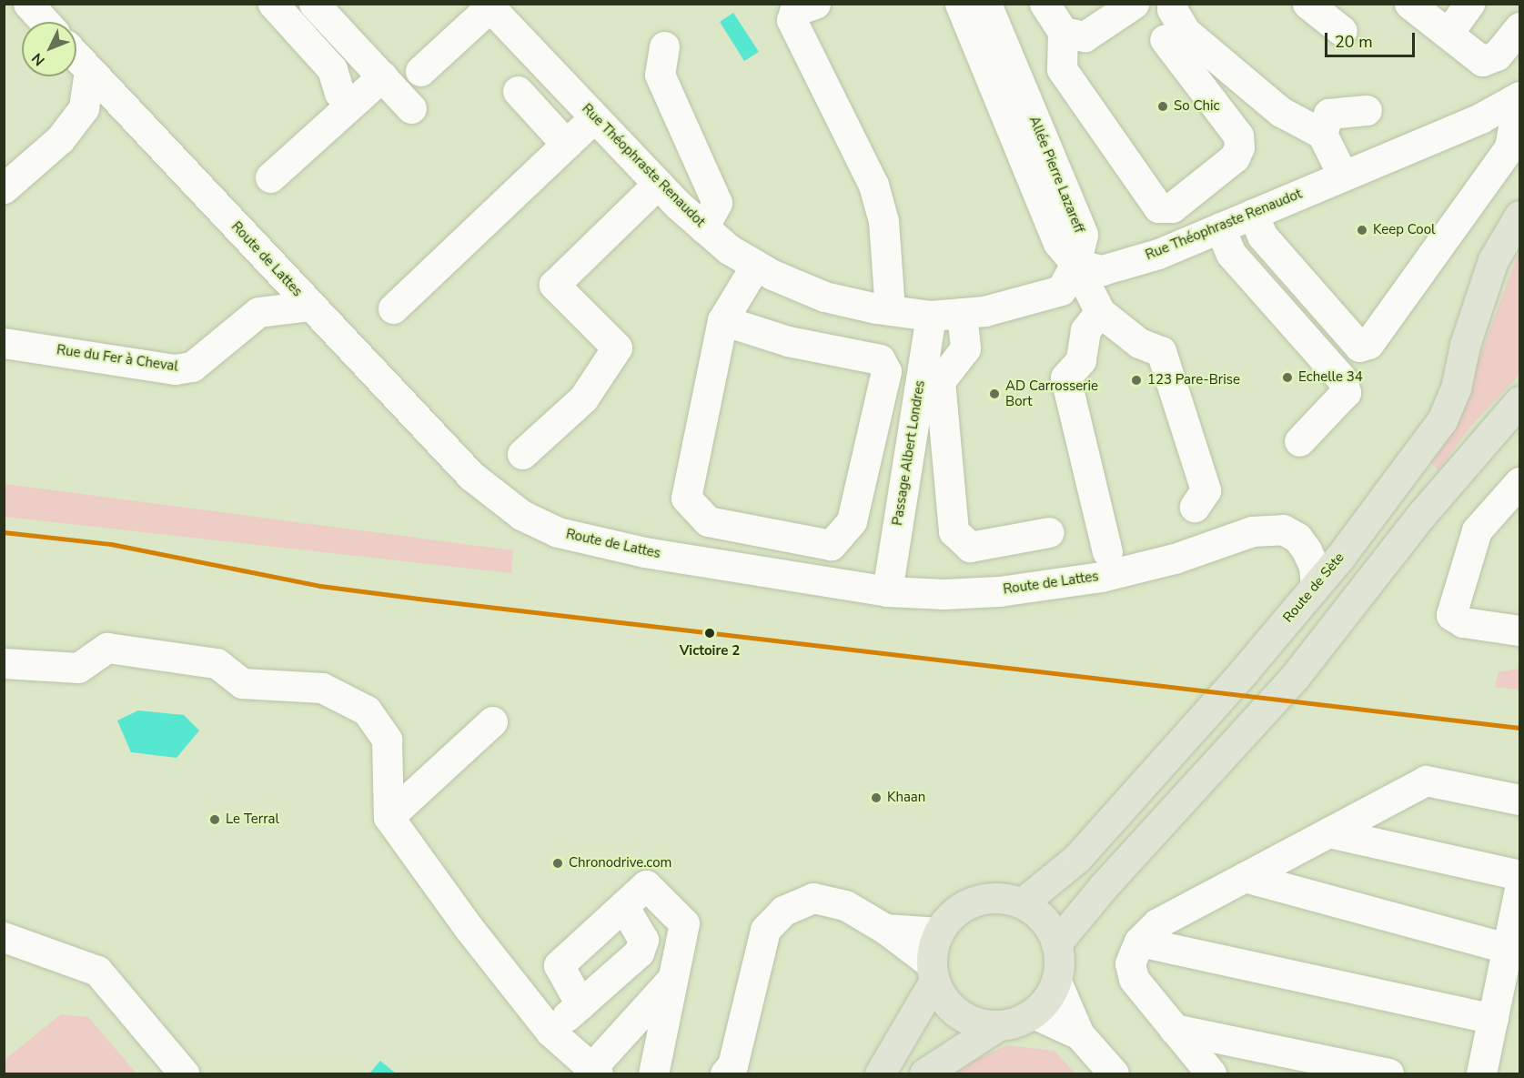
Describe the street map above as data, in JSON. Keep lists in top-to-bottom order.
{
  "streets": {
    "main road": ["Route de Sète"],
    "street": [
      "Rue Théophraste Renaudot",
      "Allée Pierre Lazareff",
      "Route de Lattes",
      "Rue du Fer à Cheval",
      "Passage Albert Londres"
    ]
  },
  "crossings": [
    ["Rue Théophraste Renaudot", "Allée Pierre Lazareff"],
    ["Rue Théophraste Renaudot", "Passage Albert Londres"],
    ["Route de Lattes", "Rue du Fer à Cheval"],
    ["Route de Lattes", "Passage Albert Londres"],
    ["Route de Lattes", "Route de Sète"]
  ],
  "places": [
    "So Chic",
    "Keep Cool",
    "Echelle 34",
    "123 Pare-Brise",
    "AD Carrosserie Bort",
    "Victoire 2",
    "Khaan",
    "Le Terral",
    "Chronodrive.com"
  ],
  "lines": ["tram line 2"],
  "scale_bar": "20 m",
  "north": "bottom left"
}
